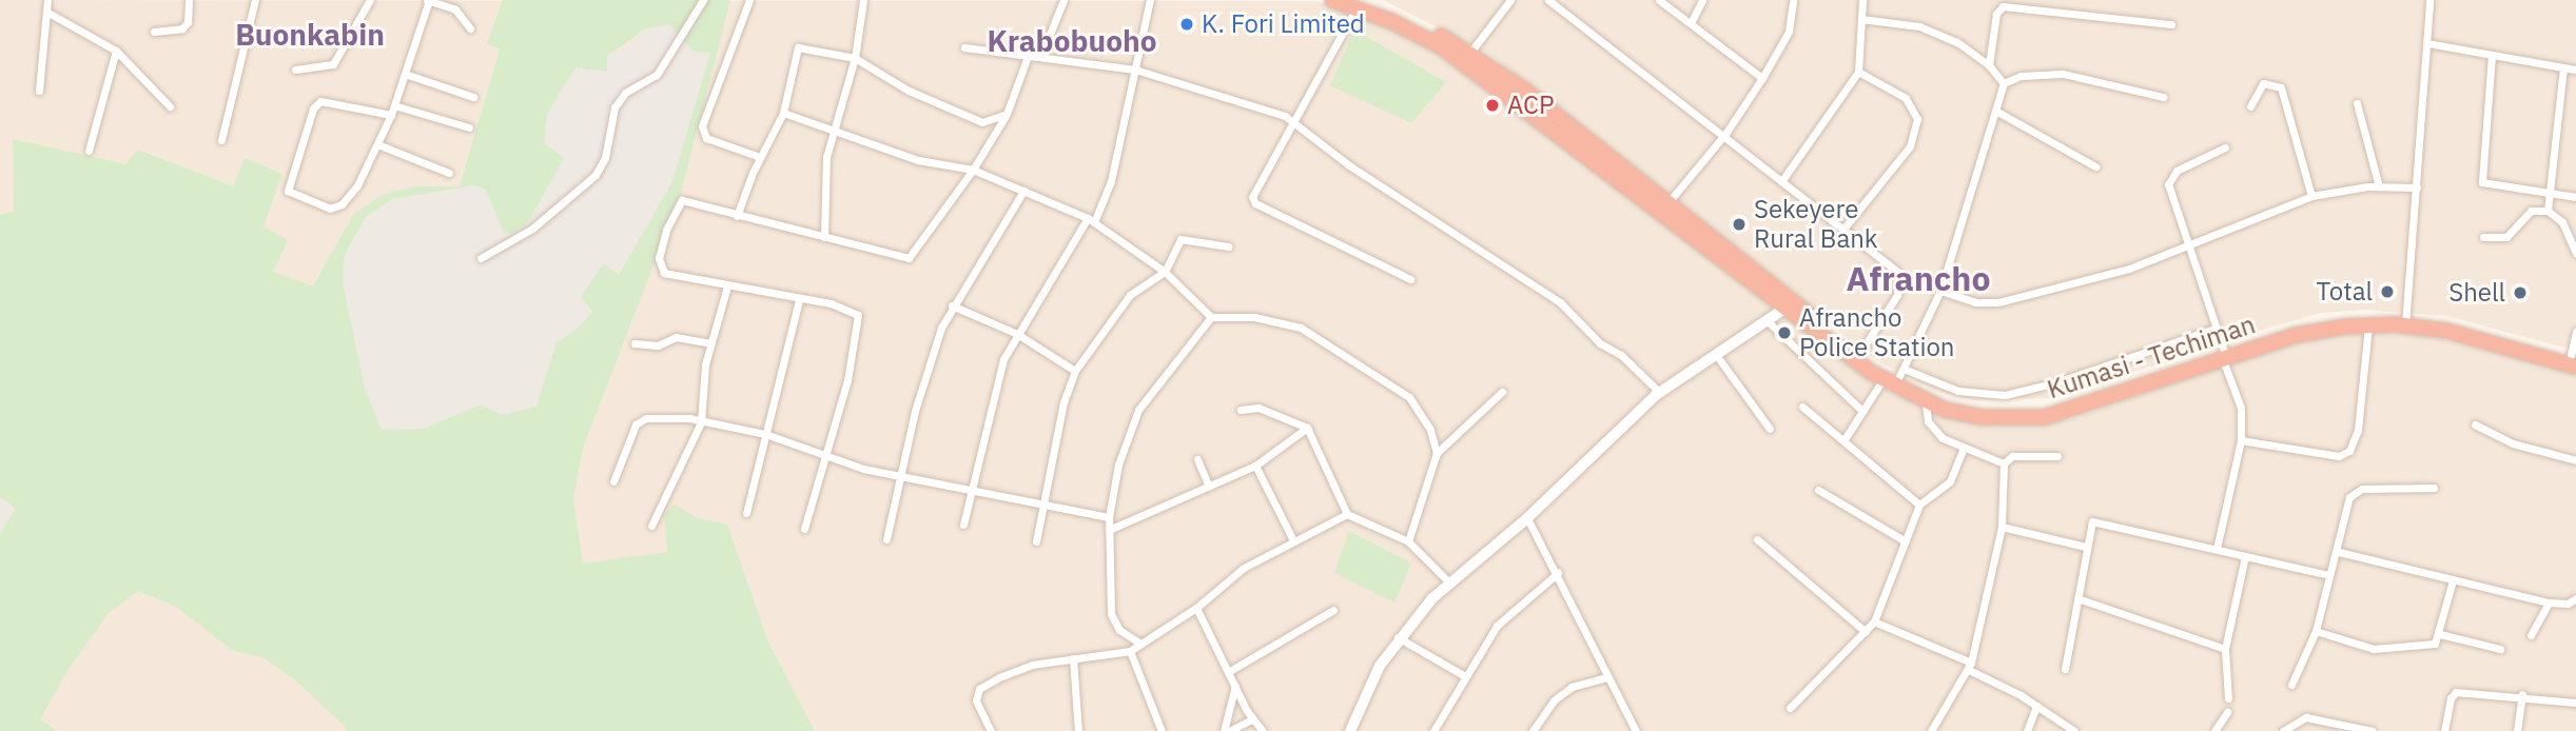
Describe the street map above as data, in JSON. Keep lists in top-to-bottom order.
{
  "streets": {
    "highway": ["Kumasi - Techiman"]
  },
  "districts": ["Buonkabin", "Krabobuoho", "Afrancho"],
  "places": [
    "K. Fori Limited",
    "ACP",
    "Sekeyere Rural Bank",
    "Total",
    "Shell",
    "Afrancho Police Station"
  ]
}
